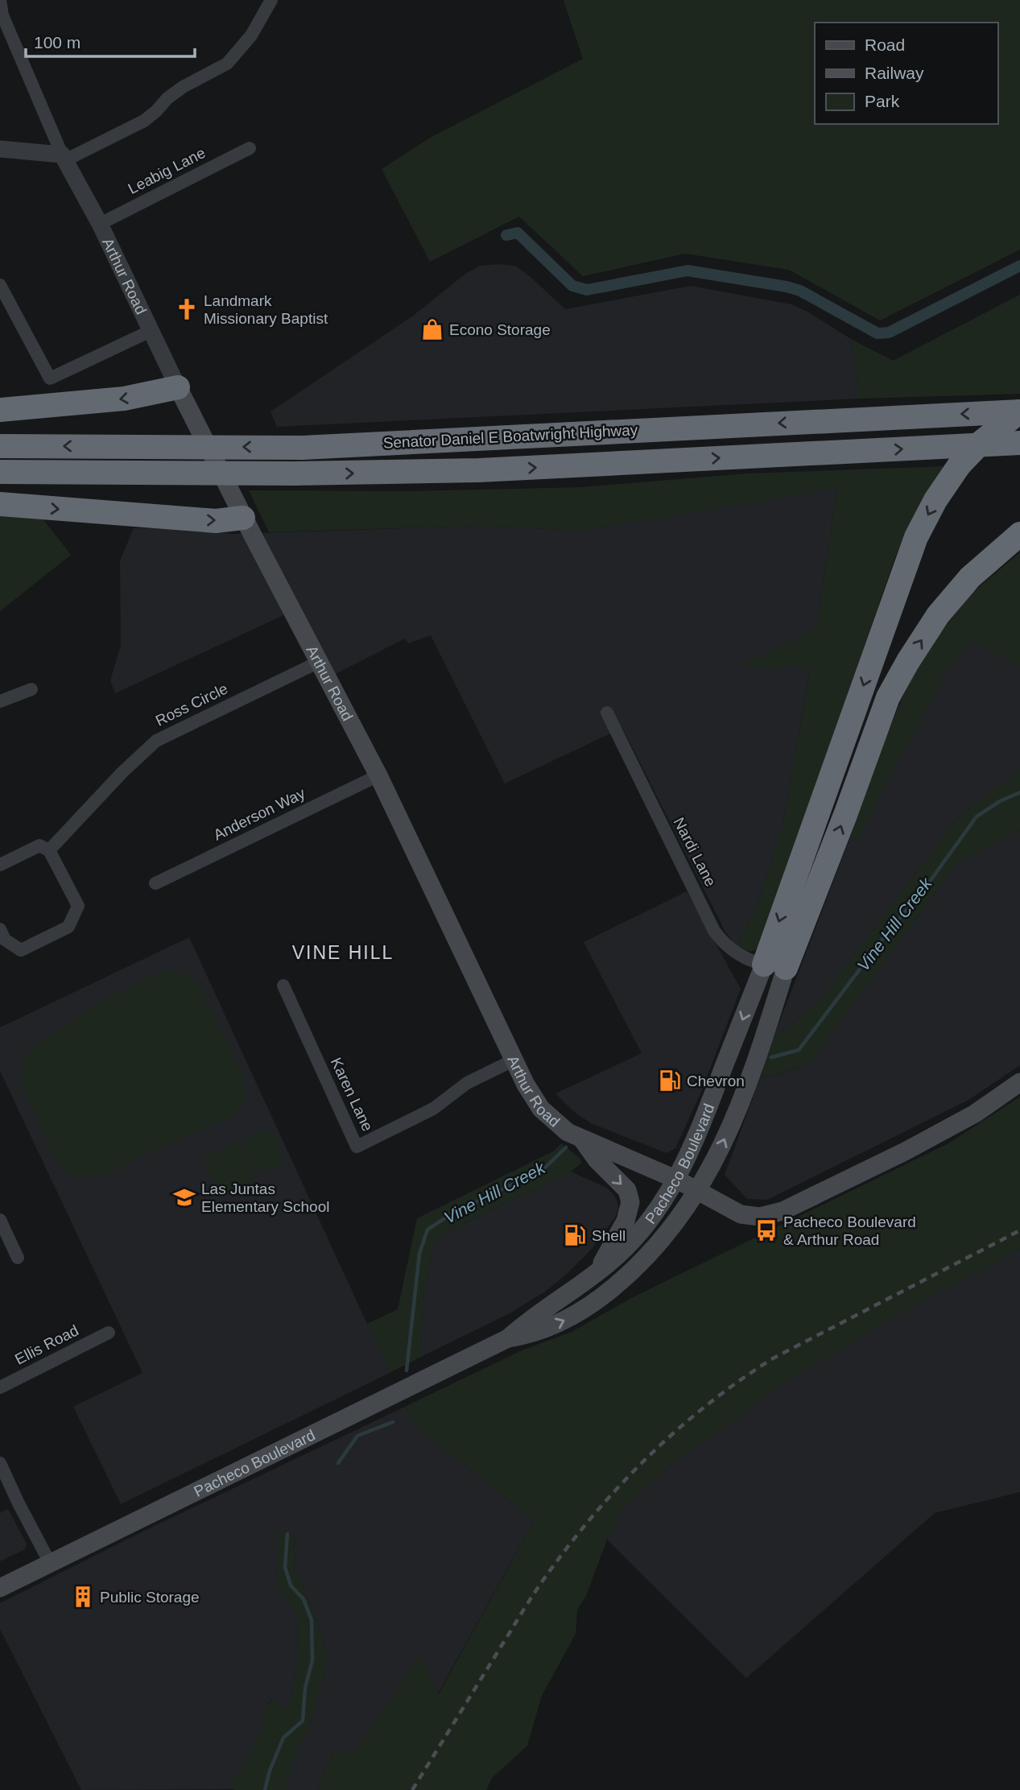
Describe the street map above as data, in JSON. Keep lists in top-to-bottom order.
{
  "streets": {
    "highway": ["Senator Daniel E Boatwright Highway"],
    "main road": ["Arthur Road", "Pacheco Boulevard"],
    "street": [
      "Leabig Lane",
      "Ross Circle",
      "Anderson Way",
      "Nardi Lane",
      "Karen Lane",
      "Ellis Road"
    ]
  },
  "crossings": [
    ["Leabig Lane", "Arthur Road"],
    ["Arthur Road", "Ross Circle"],
    ["Arthur Road", "Anderson Way"],
    ["Arthur Road", "Karen Lane"],
    ["Arthur Road", "Pacheco Boulevard"],
    ["Nardi Lane", "Pacheco Boulevard"]
  ],
  "districts": ["VINE HILL"],
  "water": ["Vine Hill Creek"],
  "places": {
    "church": ["Landmark Missionary Baptist"],
    "shop": ["Econo Storage"],
    "fuel station": ["Chevron", "Shell"],
    "school or university": ["Las Juntas Elementary School"],
    "bus stop": ["Pacheco Boulevard & Arthur Road"],
    "building": ["Public Storage"]
  },
  "legend": ["Road", "Railway", "Park"],
  "scale_bar": "100 m"
}
